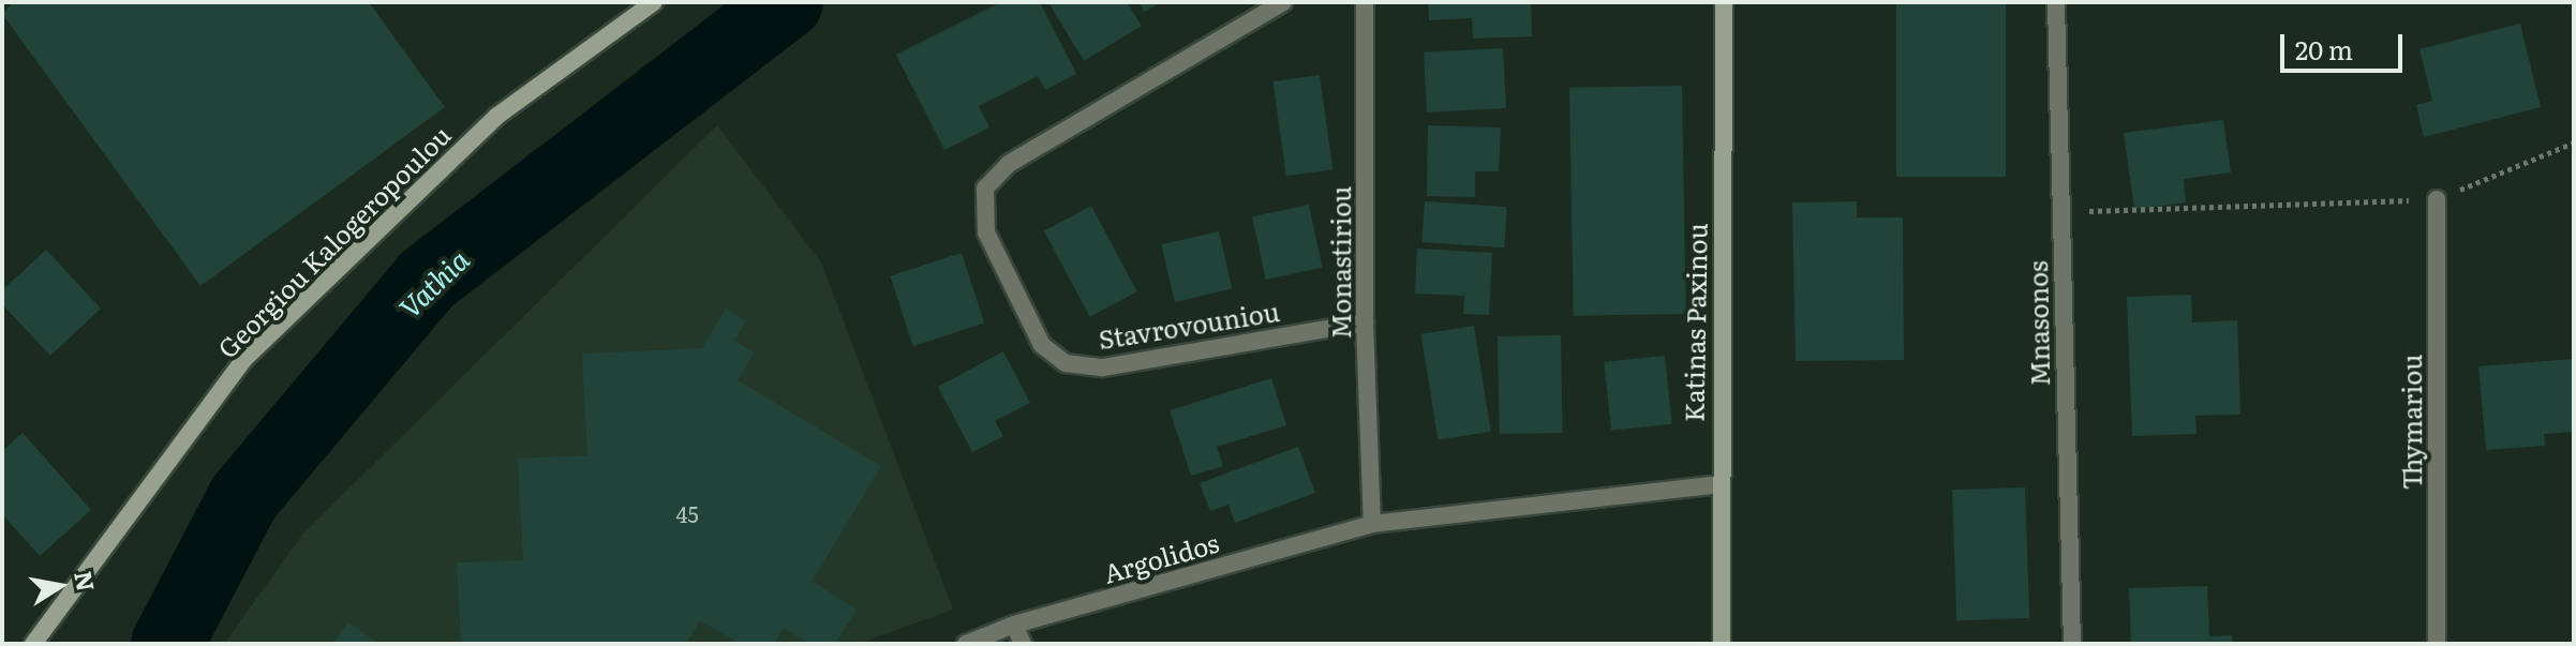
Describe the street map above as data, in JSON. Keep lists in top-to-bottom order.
{
  "streets": {
    "street": [
      "Georgiou Kalogeropoulou",
      "Monastiriou",
      "Katinas Paxinou",
      "Mnasonos",
      "Stavrovouniou",
      "Thymariou",
      "Argolidos"
    ]
  },
  "crossings": [
    ["Monastiriou", "Stavrovouniou"],
    ["Monastiriou", "Argolidos"],
    ["Katinas Paxinou", "Argolidos"]
  ],
  "water": ["Vathia"],
  "house_numbers": ["45"],
  "scale_bar": "20 m",
  "north": "right"
}
